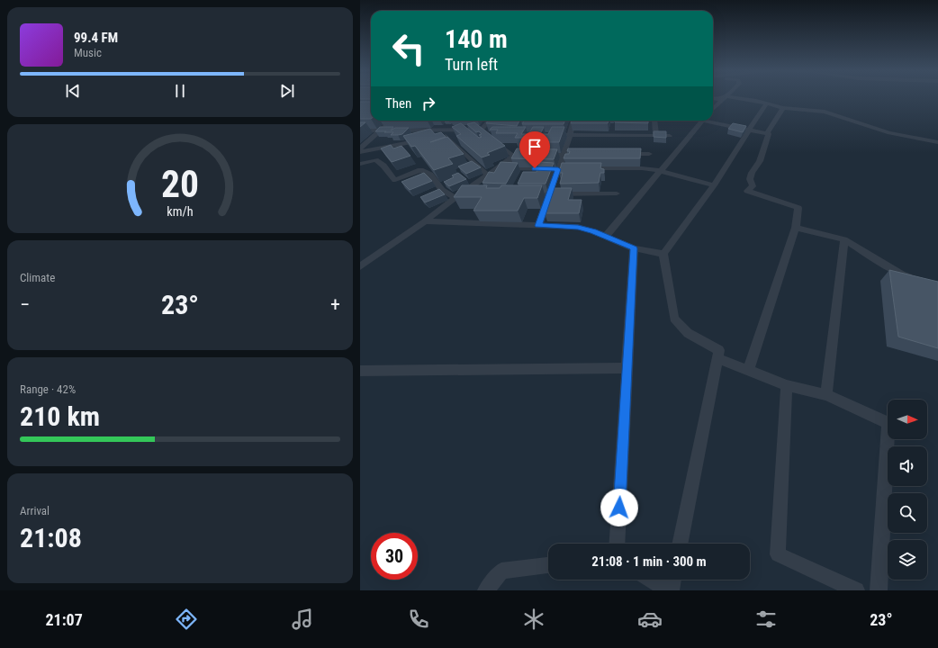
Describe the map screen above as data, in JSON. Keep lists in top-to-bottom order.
{
  "north": "right",
  "page": {
    "turn": ["140 m", "Turn left"],
    "song": ["99.4 FM", "Music"],
    "then": "Then",
    "tile": [
      "Climate",
      ["Range · 42%", "210 km"],
      ["Arrival", "21:08"]
    ],
    "heat": ["−", "23°", "+"],
    "limit": "30",
    "trip": "21:08 · 1 min · 300 m",
    "tabs": ["21:07", "23°"],
    "gauge": ["20", "km/h"]
  }
}
